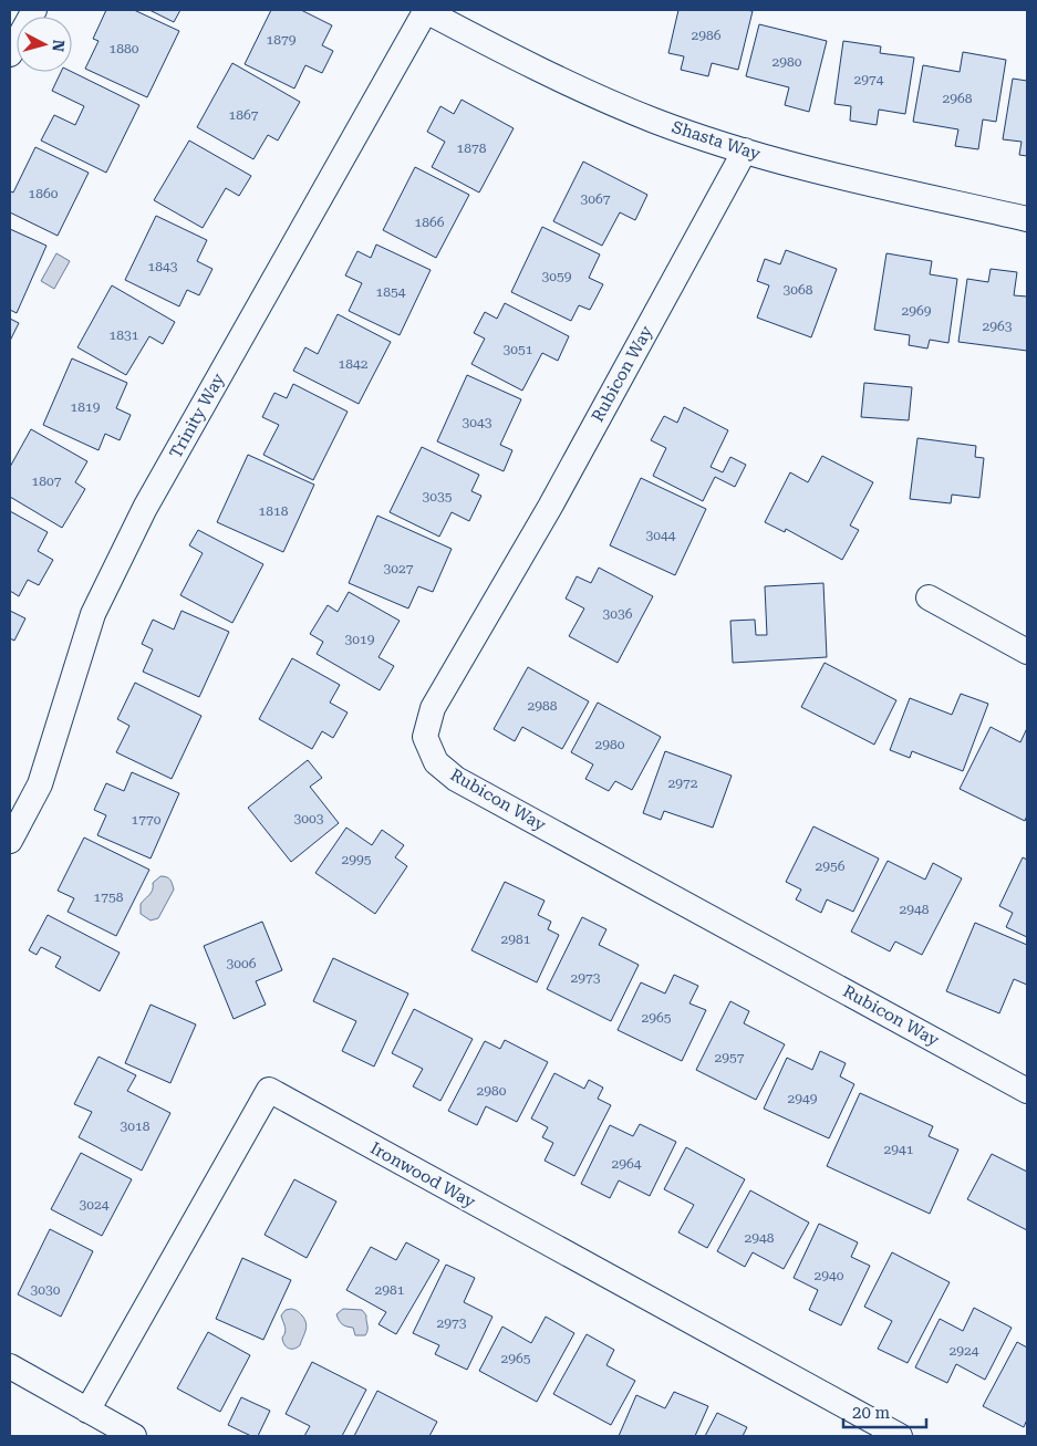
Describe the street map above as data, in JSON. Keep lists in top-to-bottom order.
{
  "streets": {
    "street": [
      "Shasta Way",
      "Rubicon Way",
      "Trinity Way",
      "Ironwood Way"
    ]
  },
  "crossings": [
    ["Shasta Way", "Rubicon Way"],
    ["Shasta Way", "Trinity Way"]
  ],
  "house_numbers": [
    "2986",
    "1879",
    "1880",
    "2980",
    "2974",
    "2968",
    "1867",
    "1878",
    "1860",
    "3067",
    "1866",
    "1843",
    "3059",
    "3068",
    "1854",
    "2969",
    "2963",
    "1831",
    "3051",
    "1842",
    "1819",
    "3043",
    "1807",
    "3035",
    "1818",
    "3044",
    "3027",
    "3036",
    "3019",
    "2988",
    "2980",
    "2972",
    "3003",
    "1770",
    "2995",
    "2956",
    "1758",
    "2948",
    "2981",
    "3006",
    "2973",
    "2965",
    "2957",
    "2980",
    "2949",
    "3018",
    "2941",
    "2964",
    "3024",
    "2948",
    "2940",
    "3030",
    "2981",
    "2973",
    "2924",
    "2965"
  ],
  "scale_bar": "20 m",
  "north": "right"
}
